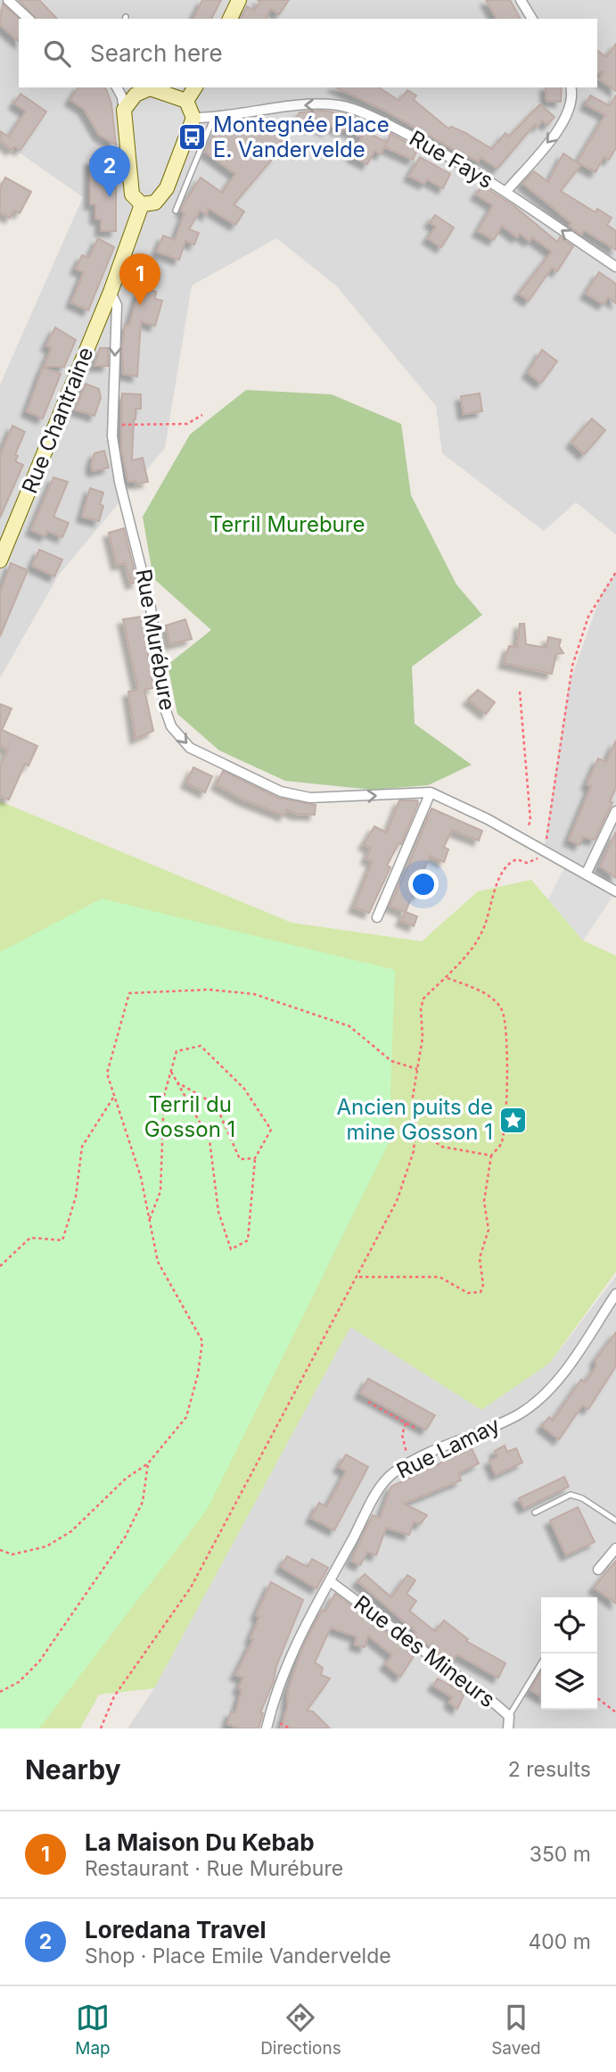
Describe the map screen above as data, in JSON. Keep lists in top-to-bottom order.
{
  "streets": {
    "street": [
      "Rue Fays",
      "Rue Chantraine",
      "Rue Murébure",
      "Rue Lamay",
      "Rue des Mineurs"
    ]
  },
  "crossings": [
    ["Rue Chantraine", "Rue Murébure"],
    ["Rue Lamay", "Rue des Mineurs"]
  ],
  "one_way": ["Rue Fays", "Rue Murébure"],
  "parks": ["Terril Murebure", "Terril du Gosson 1"],
  "places": {
    "bus stop": ["Montegnée Place E. Vandervelde"],
    "place": ["Ancien puits de mine Gosson 1"]
  },
  "page": {
    "search": "Search here",
    "pins": ["2", "1"],
    "heading": ["Nearby", "2 results"],
    "list": [
      {
        "mark": "1",
        "name": "La Maison Du Kebab",
        "note": "Restaurant · Rue Murébure",
        "value": "350 m"
      },
      {
        "mark": "2",
        "name": "Loredana Travel",
        "note": "Shop · Place Emile Vandervelde",
        "value": "400 m"
      }
    ],
    "nav": ["Map", "Directions", "Saved"]
  }
}
